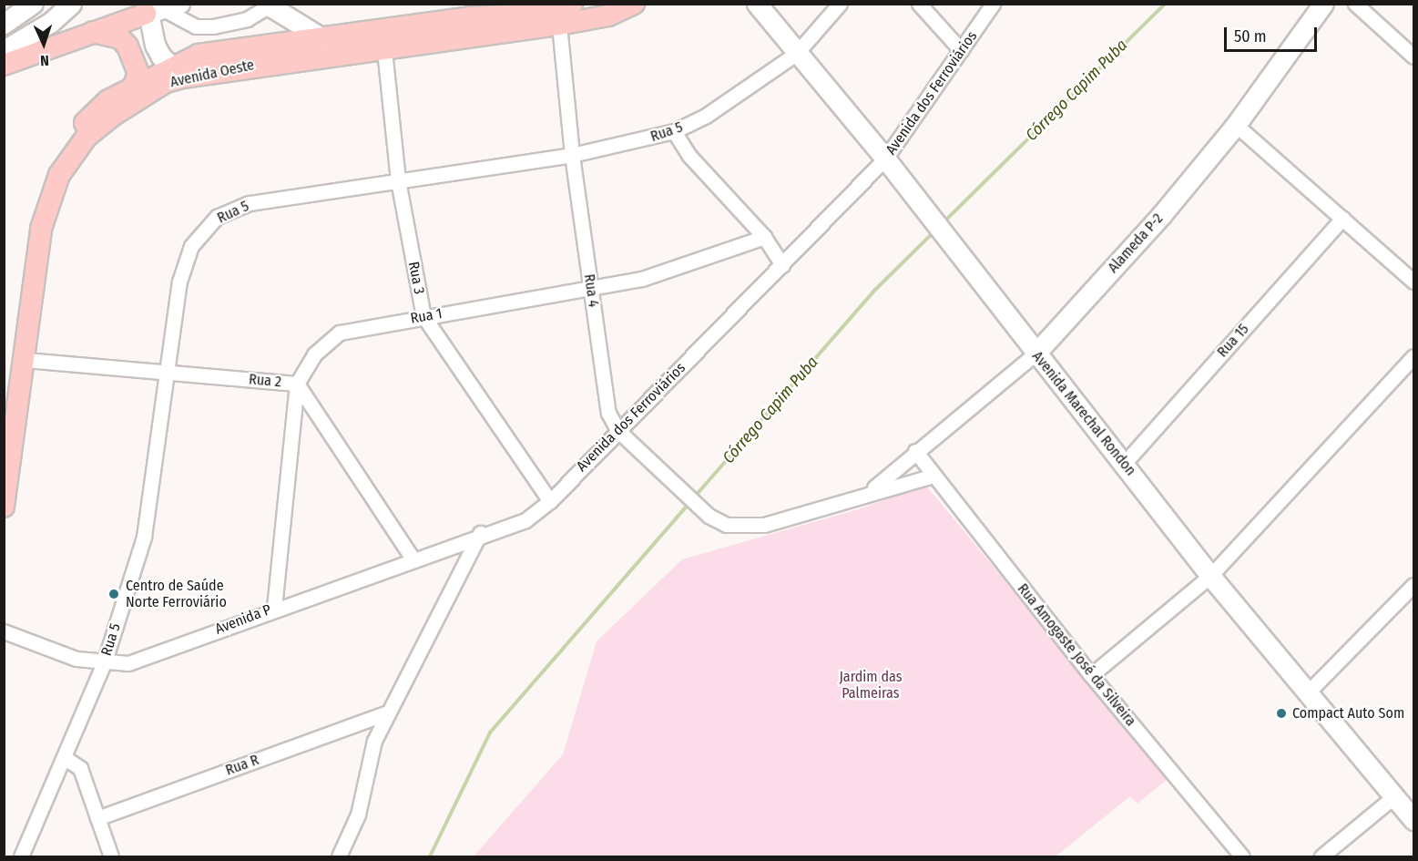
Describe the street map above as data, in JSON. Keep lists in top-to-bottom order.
{
  "streets": {
    "main road": ["Avenida Oeste", "Alameda P-2", "Avenida Marechal Rondon"],
    "street": [
      "Avenida dos Ferroviários",
      "Rua 5",
      "Rua 3",
      "Rua 4",
      "Rua 1",
      "Rua 15",
      "Rua 2",
      "Avenida P",
      "Rua Amogaste José da Silveira",
      "Rua R"
    ]
  },
  "crossings": [
    ["Avenida Oeste", "Rua 3"],
    ["Avenida Oeste", "Rua 4"],
    ["Avenida Oeste", "Rua 2"],
    ["Avenida dos Ferroviários", "Rua 3"],
    ["Avenida dos Ferroviários", "Rua 4"],
    ["Avenida dos Ferroviários", "Avenida Marechal Rondon"],
    ["Avenida dos Ferroviários", "Avenida P"],
    ["Rua 5", "Rua 3"],
    ["Rua 5", "Rua 4"],
    ["Rua 5", "Rua 2"],
    ["Rua 5", "Avenida Marechal Rondon"],
    ["Rua 5", "Avenida P"],
    ["Alameda P-2", "Rua 4"],
    ["Alameda P-2", "Avenida Marechal Rondon"],
    ["Alameda P-2", "Rua Amogaste José da Silveira"],
    ["Rua 3", "Rua 1"],
    ["Rua 4", "Rua 1"],
    ["Rua 1", "Rua 2"],
    ["Rua 1", "Avenida P"],
    ["Rua 15", "Avenida Marechal Rondon"],
    ["Rua 2", "Avenida P"]
  ],
  "water": ["Córrego Capim Puba"],
  "parks": ["Jardim das Palmeiras"],
  "places": ["Centro de Saúde Norte Ferroviário", "Compact Auto Som"],
  "scale_bar": "50 m",
  "north": "bottom"
}
